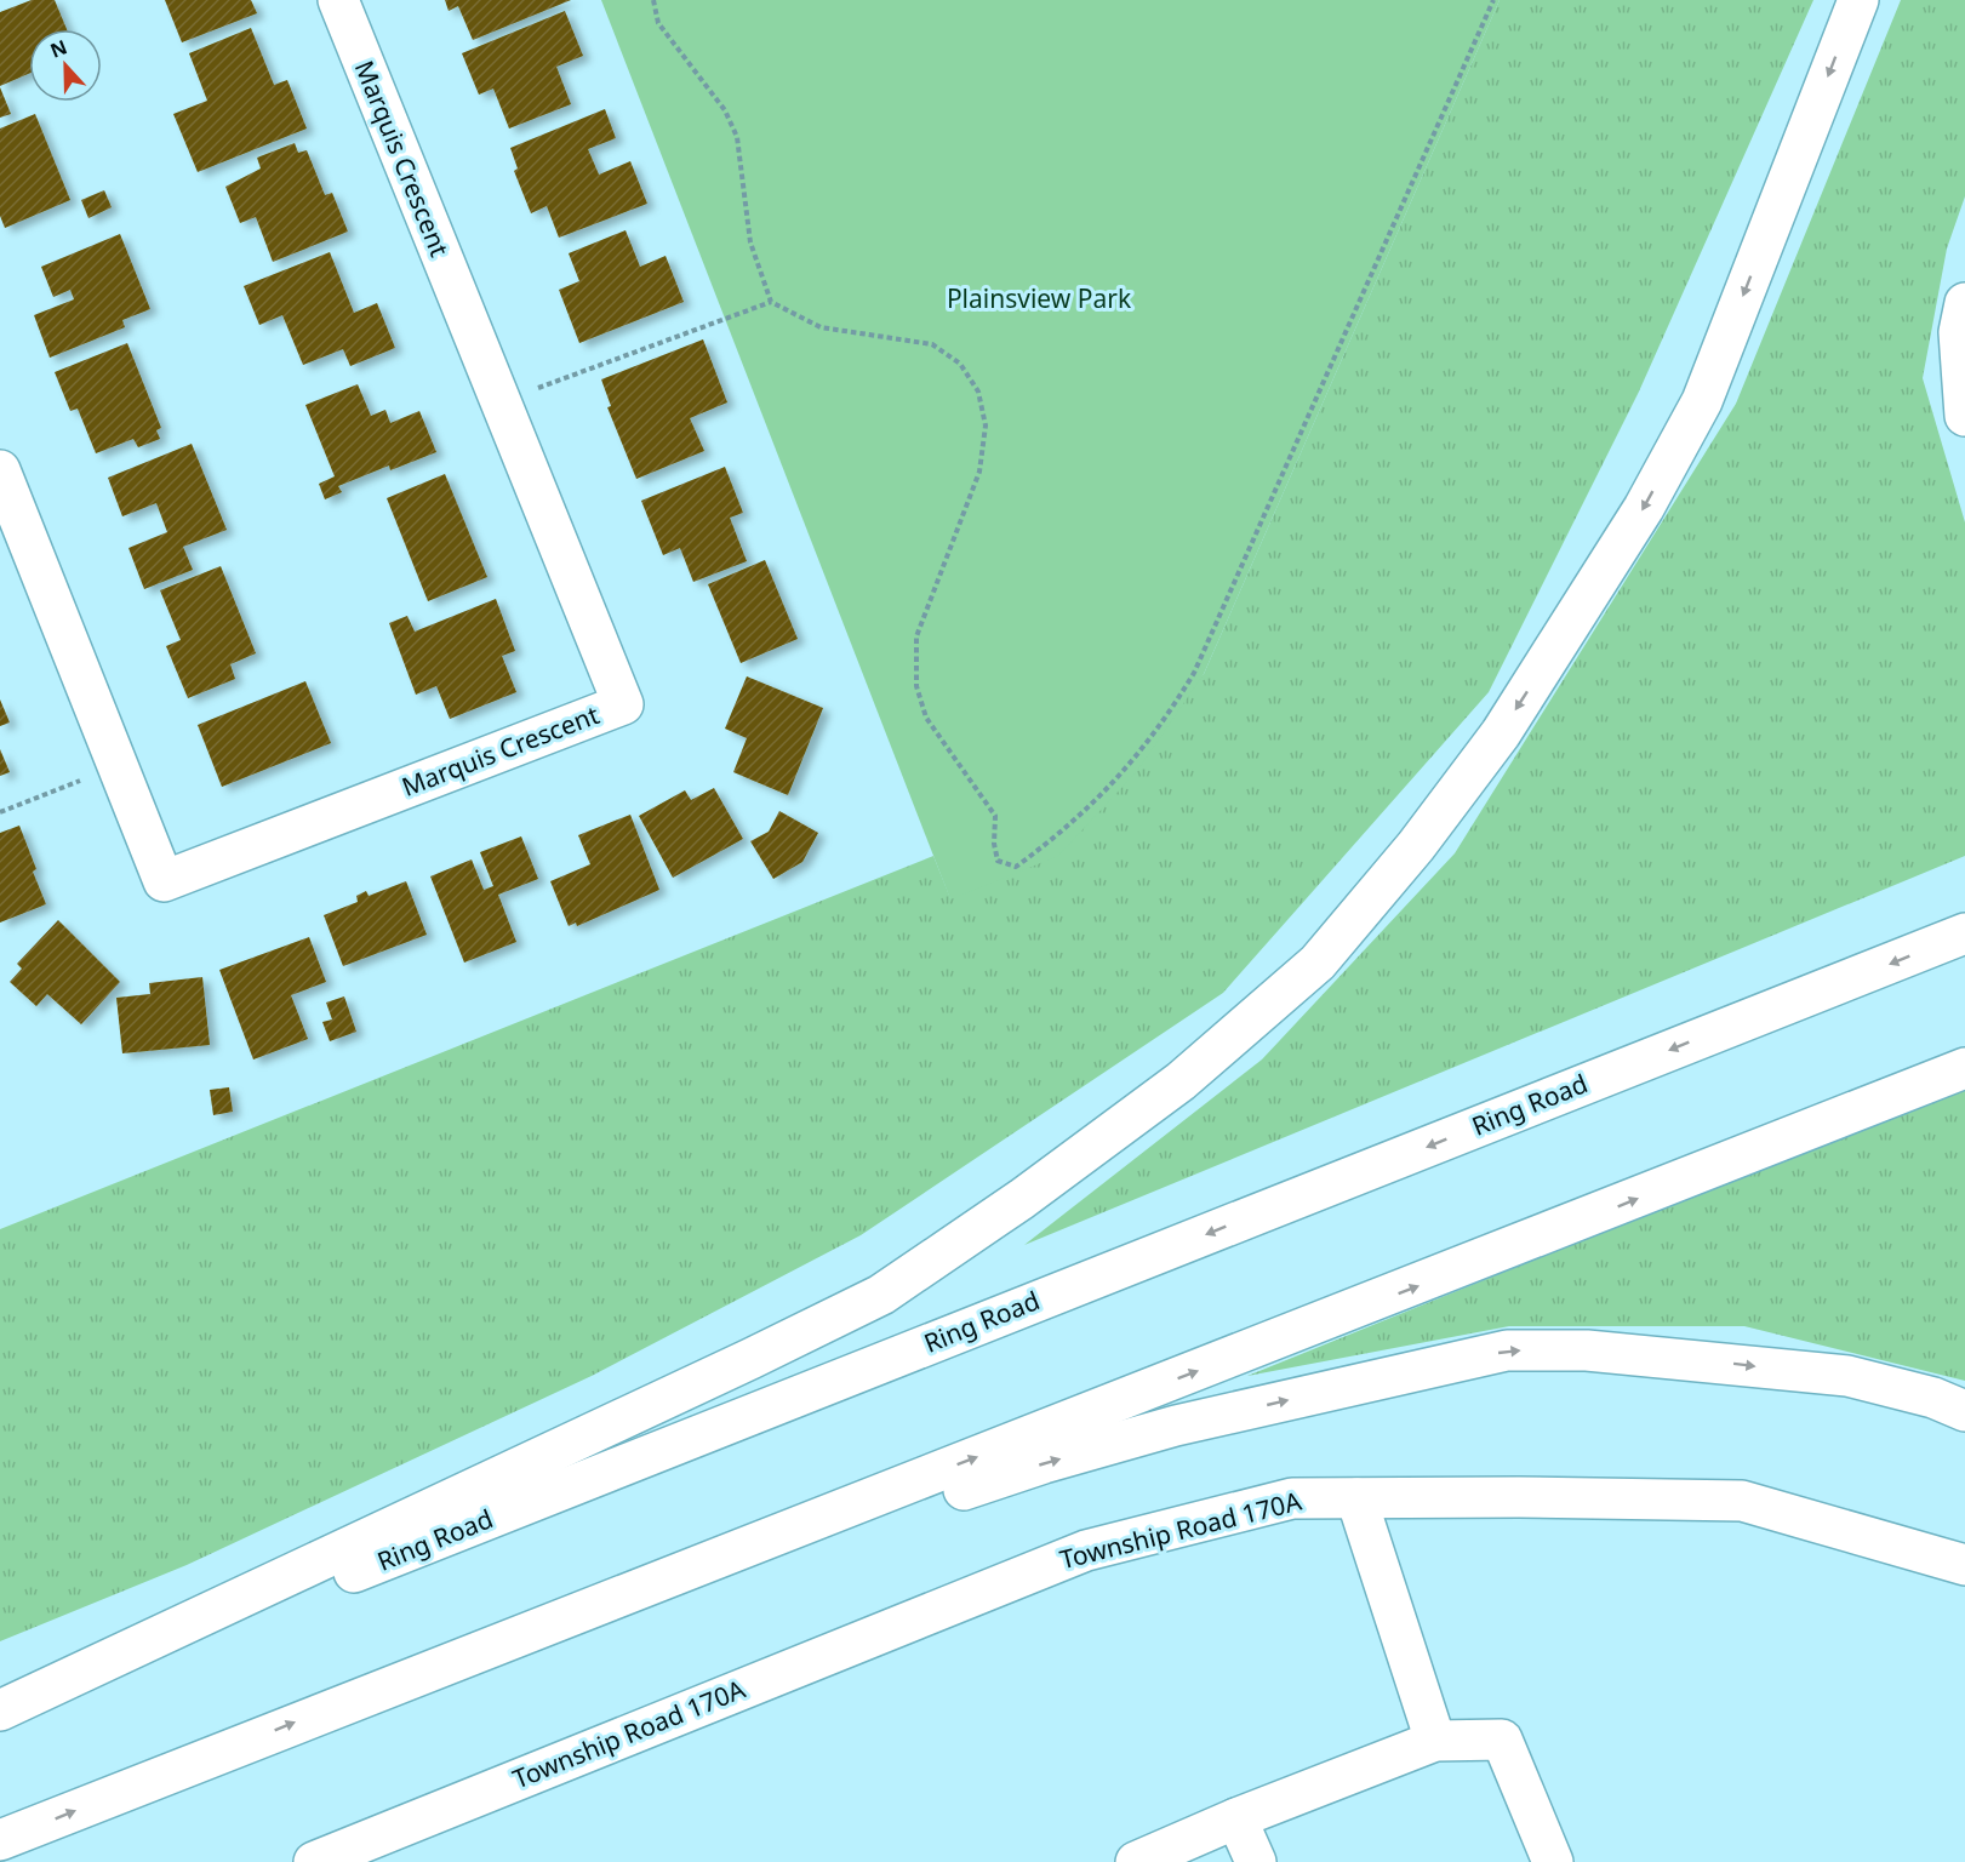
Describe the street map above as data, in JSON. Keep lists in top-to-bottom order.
{
  "streets": {
    "main road": ["Marquis Crescent", "Ring Road", "Township Road 170A"]
  },
  "parks": ["Plainsview Park"],
  "north": "top"
}
